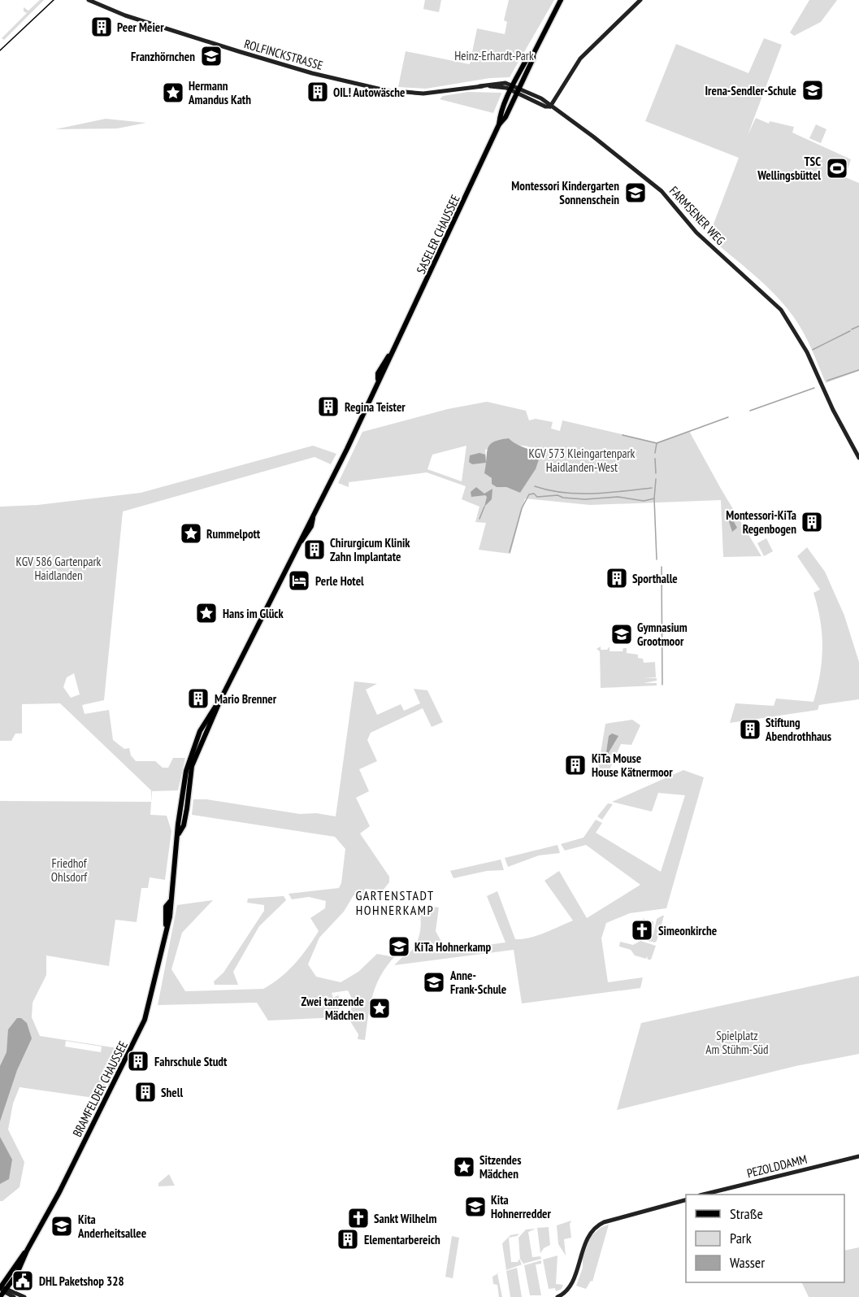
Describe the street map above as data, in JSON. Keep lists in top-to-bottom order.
{
  "streets": {
    "main road": [
      "ROLFINCKSTRASSE",
      "FARMSENER WEG",
      "SASELER CHAUSSEE",
      "BRAMFELDER CHAUSSEE",
      "PEZOLDDAMM"
    ]
  },
  "crossings": [
    ["ROLFINCKSTRASSE", "FARMSENER WEG"],
    ["ROLFINCKSTRASSE", "SASELER CHAUSSEE"],
    ["FARMSENER WEG", "SASELER CHAUSSEE"],
    ["SASELER CHAUSSEE", "BRAMFELDER CHAUSSEE"]
  ],
  "districts": ["GARTENSTADT HOHNERKAMP"],
  "parks": [
    "Heinz-Erhardt-Park",
    "KGV 573 Kleingartenpark Haidlanden-West",
    "KGV 586 Gartenpark Haidlanden",
    "Friedhof Ohlsdorf",
    "Spielplatz Am Stühm-Süd"
  ],
  "places": {
    "building": [
      "Peer Meier",
      "OIL! Autowäsche",
      "Regina Teister",
      "Montessori-KiTa Regenbogen",
      "Chirurgicum Klinik Zahn Implantate",
      "Sporthalle",
      "Mario Brenner",
      "Stiftung Abendrothhaus",
      "KiTa Mouse House Kätnermoor",
      "Fahrschule Studt",
      "Shell",
      "Elementarbereich"
    ],
    "school or university": [
      "Franzhörnchen",
      "Irena-Sendler-Schule",
      "Montessori Kindergarten Sonnenschein",
      "Gymnasium Grootmoor",
      "KiTa Hohnerkamp",
      "Anne- Frank-Schule",
      "Kita Hohnerredder",
      "Kita Anderheitsallee"
    ],
    "place": [
      "Hermann Amandus Kath",
      "Rummelpott",
      "Hans im Glück",
      "Zwei tanzende Mädchen",
      "Sitzendes Mädchen"
    ],
    "sports": ["TSC Wellingsbüttel"],
    "hotel": ["Perle Hotel"],
    "church": ["Simeonkirche", "Sankt Wilhelm"],
    "public building": ["DHL Paketshop 328"]
  },
  "legend": ["Straße", "Park", "Wasser"]
}
